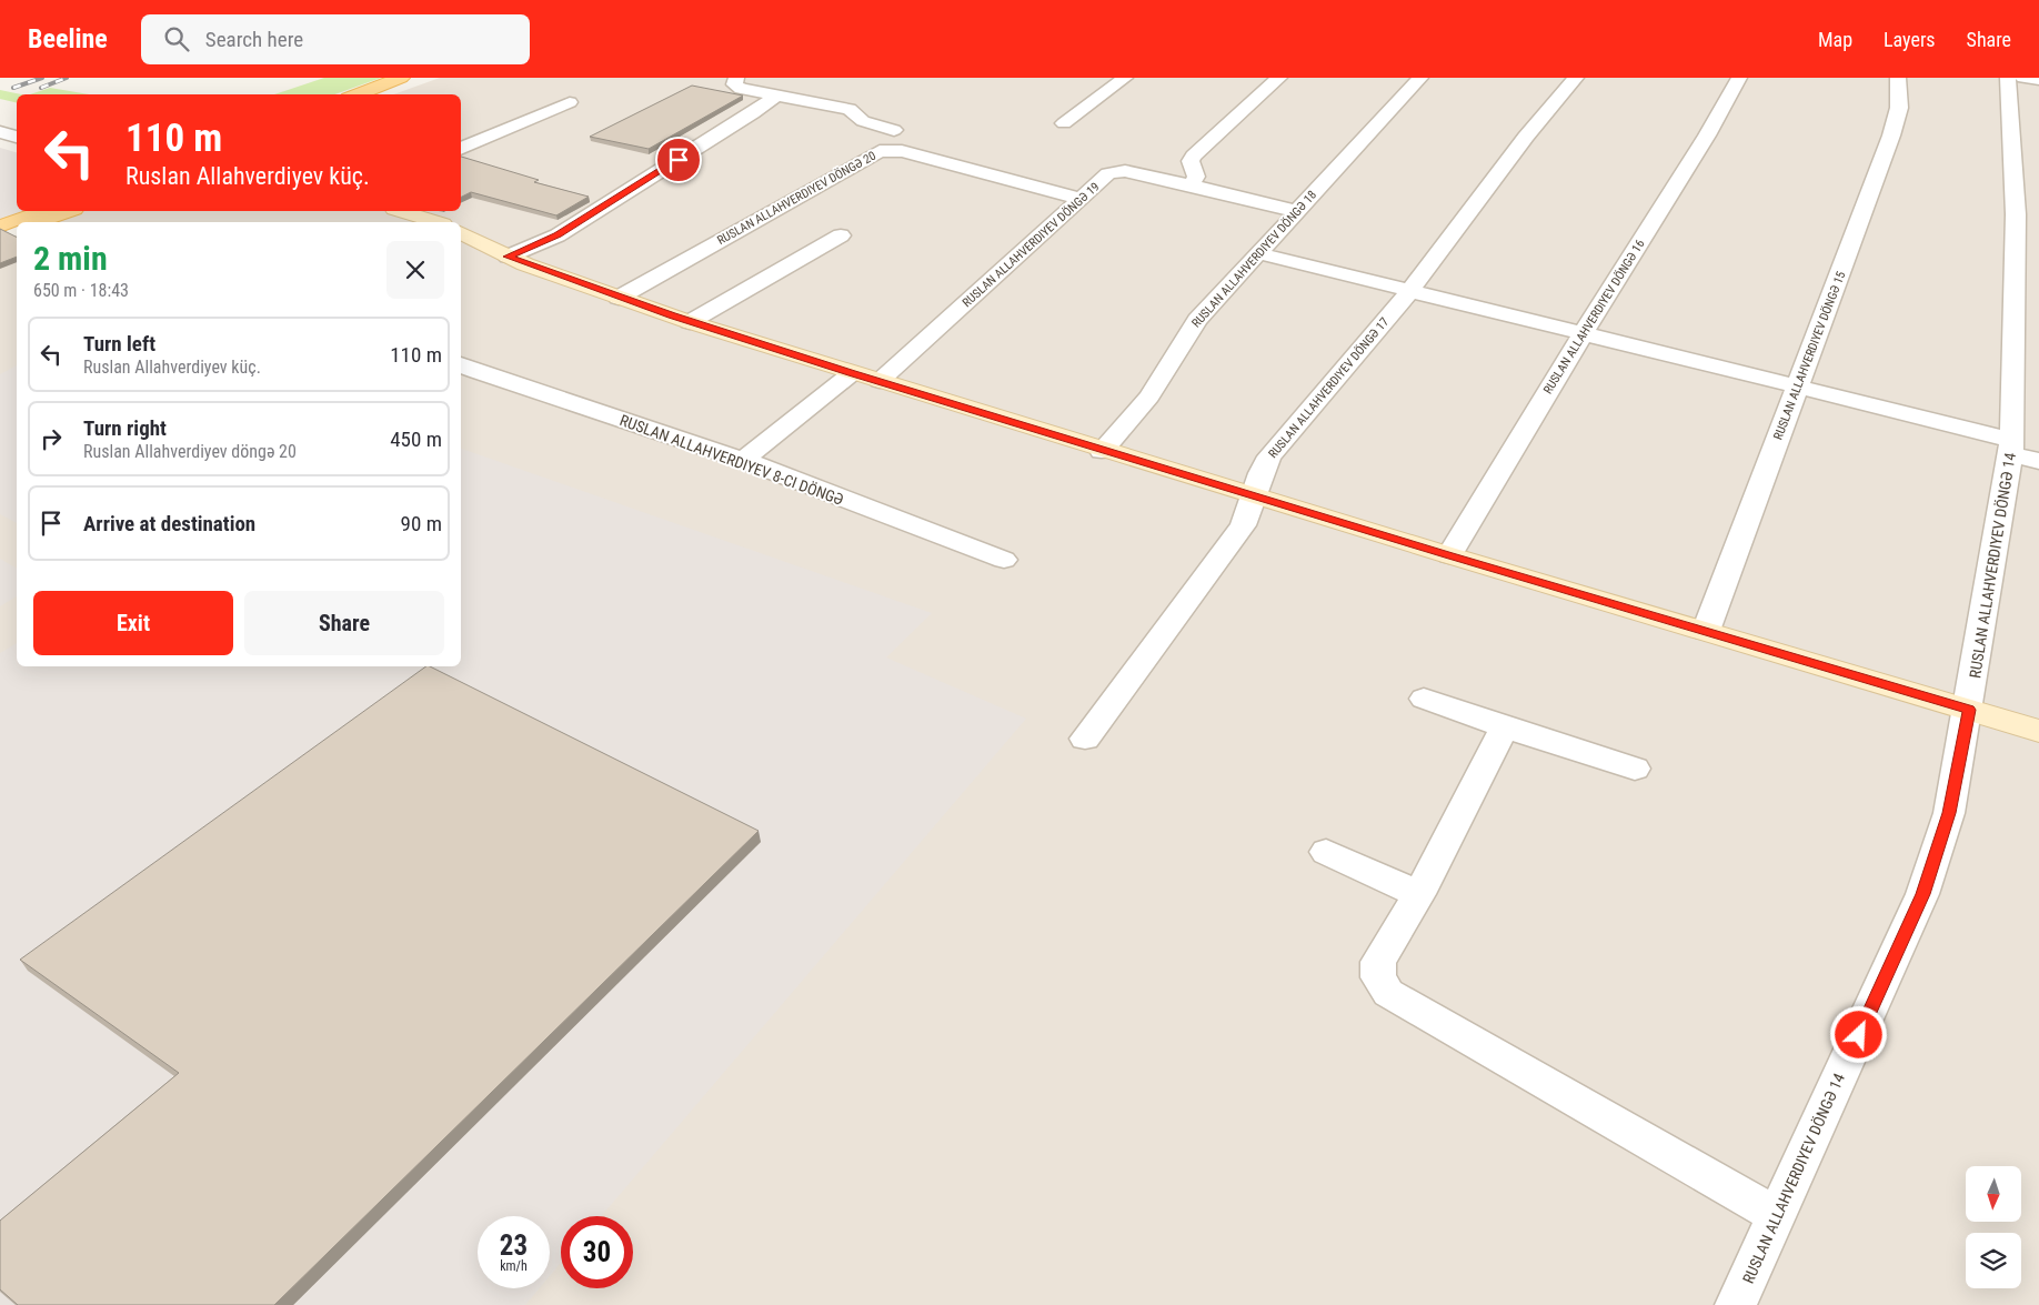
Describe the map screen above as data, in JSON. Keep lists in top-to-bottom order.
{
  "streets": {
    "street": [
      "RUSLAN ALLAHVERDIYEV DÖNGƏ 20",
      "RUSLAN ALLAHVERDIYEV DÖNGƏ 19",
      "RUSLAN ALLAHVERDIYEV DÖNGƏ 18",
      "RUSLAN ALLAHVERDIYEV DÖNGƏ 16",
      "RUSLAN ALLAHVERDIYEV DÖNGƏ 15",
      "RUSLAN ALLAHVERDIYEV DÖNGƏ 17",
      "RUSLAN ALLAHVERDIYEV 8-CI DÖNGƏ",
      "RUSLAN ALLAHVERDIYEV DÖNGƏ 14"
    ]
  },
  "crossings": [
    ["RUSLAN ALLAHVERDIYEV DÖNGƏ 20", "RUSLAN ALLAHVERDIYEV DÖNGƏ 19"],
    ["RUSLAN ALLAHVERDIYEV DÖNGƏ 19", "RUSLAN ALLAHVERDIYEV DÖNGƏ 18"]
  ],
  "north": "bottom",
  "page": {
    "header": "Beeline",
    "search": "Search here",
    "nav": ["Map", "Layers", "Share"],
    "turn": ["110 m", "Ruslan Allahverdiyev küç."],
    "heading": ["2 min", "650 m · 18:43"],
    "list": [
      {
        "name": "Turn left",
        "note": "Ruslan Allahverdiyev küç.",
        "value": "110 m"
      },
      {
        "name": "Turn right",
        "note": "Ruslan Allahverdiyev döngə 20",
        "value": "450 m"
      },
      {
        "name": "Arrive at destination",
        "value": "90 m"
      }
    ],
    "buttons": ["Exit", "Share"],
    "speed": "23 km/h",
    "limit": "30"
  }
}
